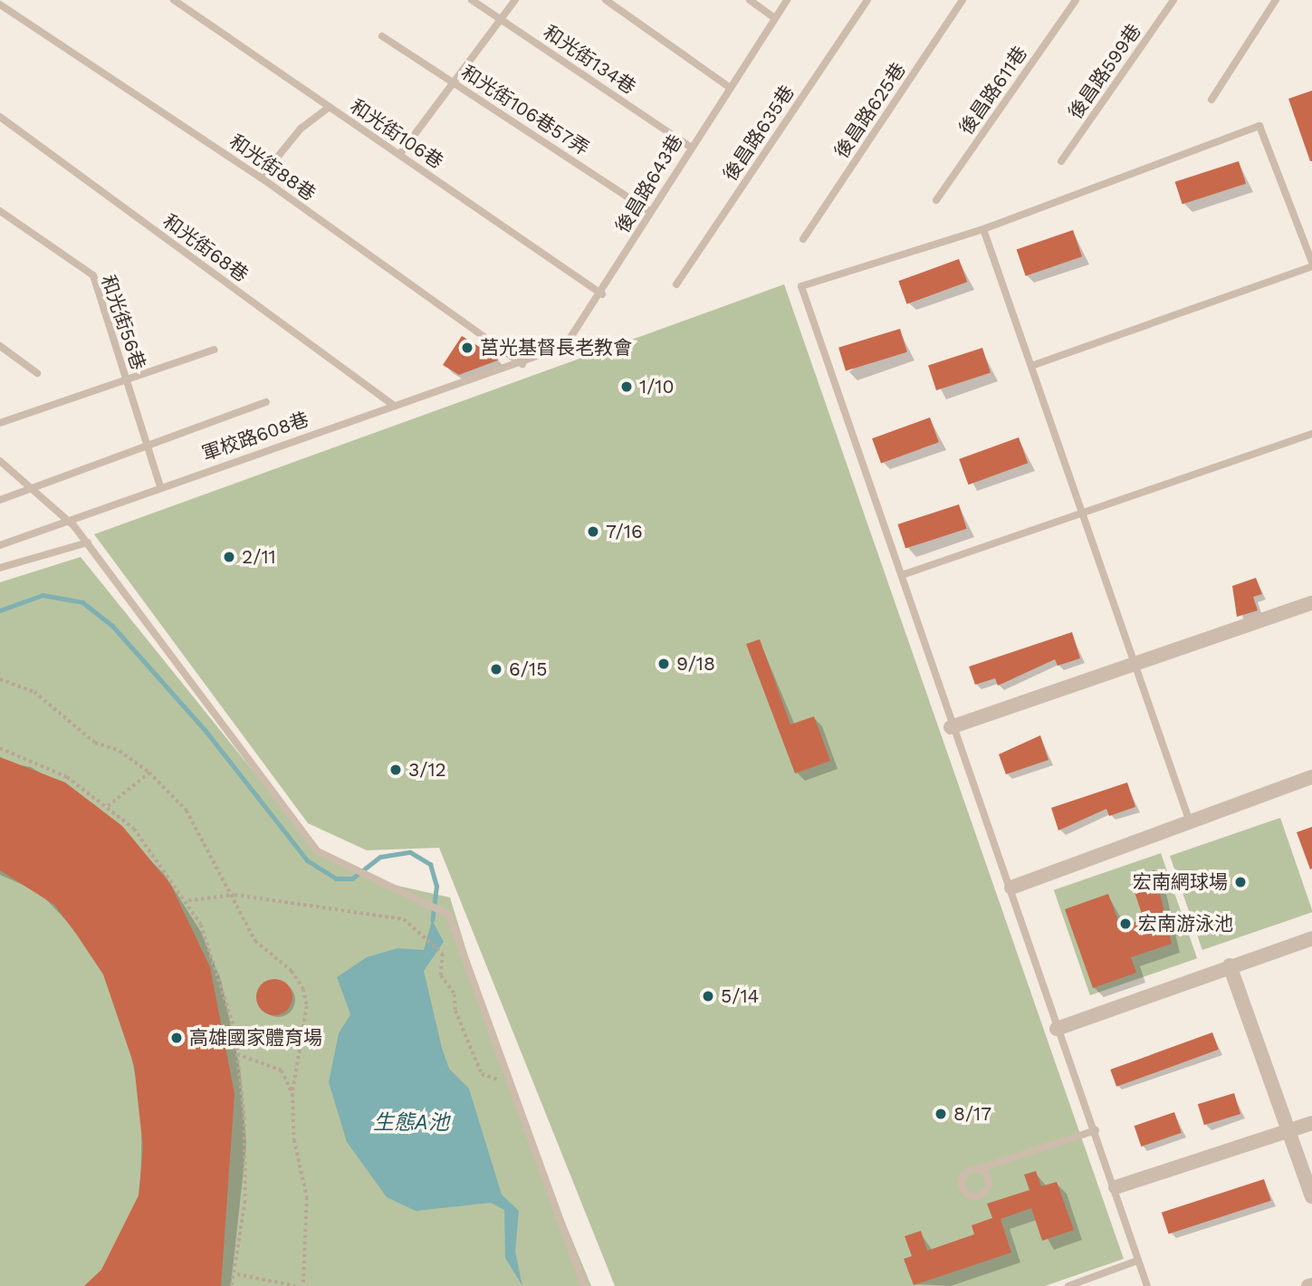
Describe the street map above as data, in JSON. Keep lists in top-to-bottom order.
{
  "streets": {
    "lane": [
      "和光街134巷",
      "後昌路599巷",
      "後昌路611巷",
      "和光街106巷57弄",
      "後昌路625巷",
      "後昌路635巷",
      "和光街106巷",
      "和光街88巷",
      "後昌路643巷",
      "和光街68巷",
      "和光街56巷",
      "軍校路608巷"
    ]
  },
  "crossings": [
    ["和光街134巷", "後昌路643巷"],
    ["和光街106巷57弄", "後昌路643巷"],
    ["和光街106巷", "後昌路643巷"],
    ["和光街88巷", "後昌路643巷"],
    ["和光街88巷", "軍校路608巷"],
    ["後昌路643巷", "軍校路608巷"],
    ["和光街68巷", "軍校路608巷"],
    ["和光街56巷", "軍校路608巷"]
  ],
  "water": ["生態A池"],
  "places": [
    "莒光基督長老教會",
    "1/10",
    "7/16",
    "2/11",
    "9/18",
    "6/15",
    "3/12",
    "宏南網球場",
    "宏南游泳池",
    "5/14",
    "高雄國家體育場",
    "8/17"
  ]
}
